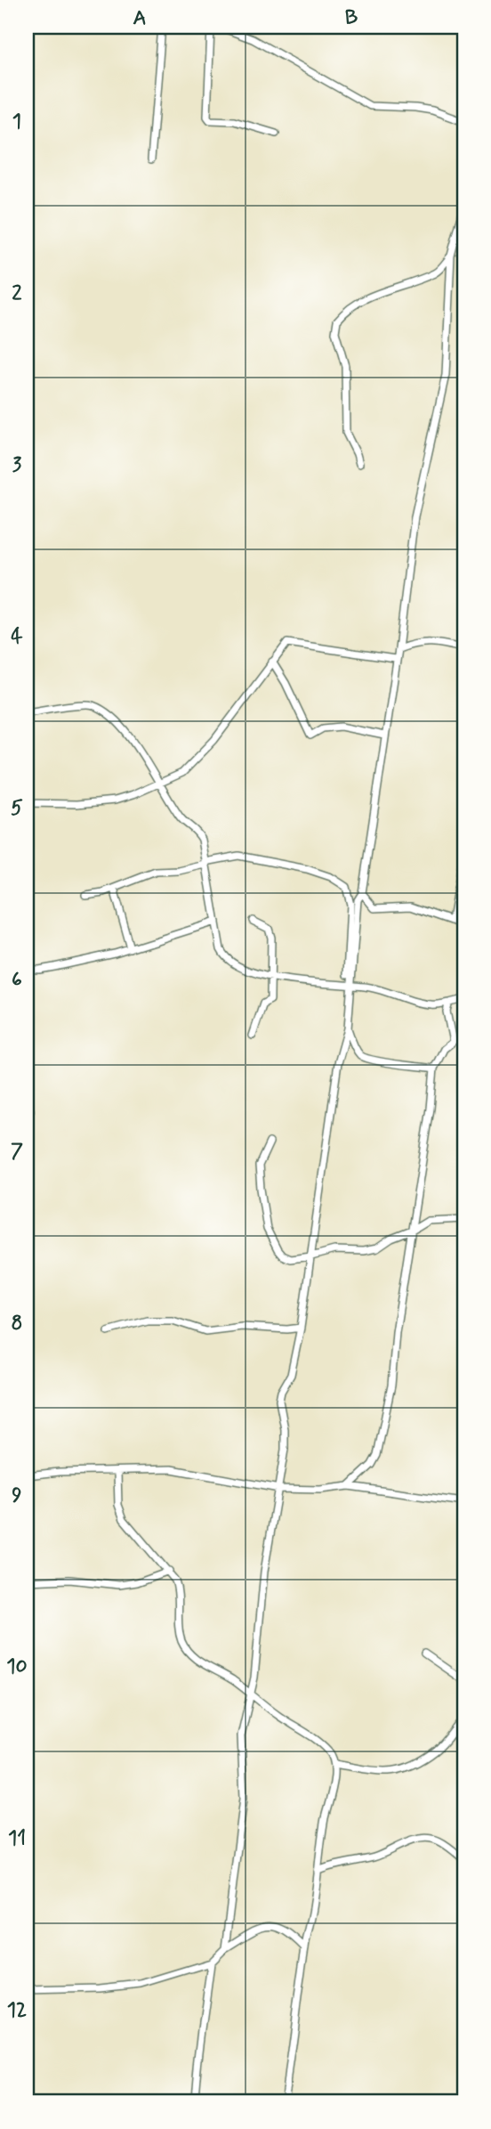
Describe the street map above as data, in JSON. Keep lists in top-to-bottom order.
{
  "grid": {
    "columns": ["A", "B"],
    "rows": [
      "1",
      "2",
      "3",
      "4",
      "5",
      "6",
      "7",
      "8",
      "9",
      "10",
      "11",
      "12"
    ]
  }
}
